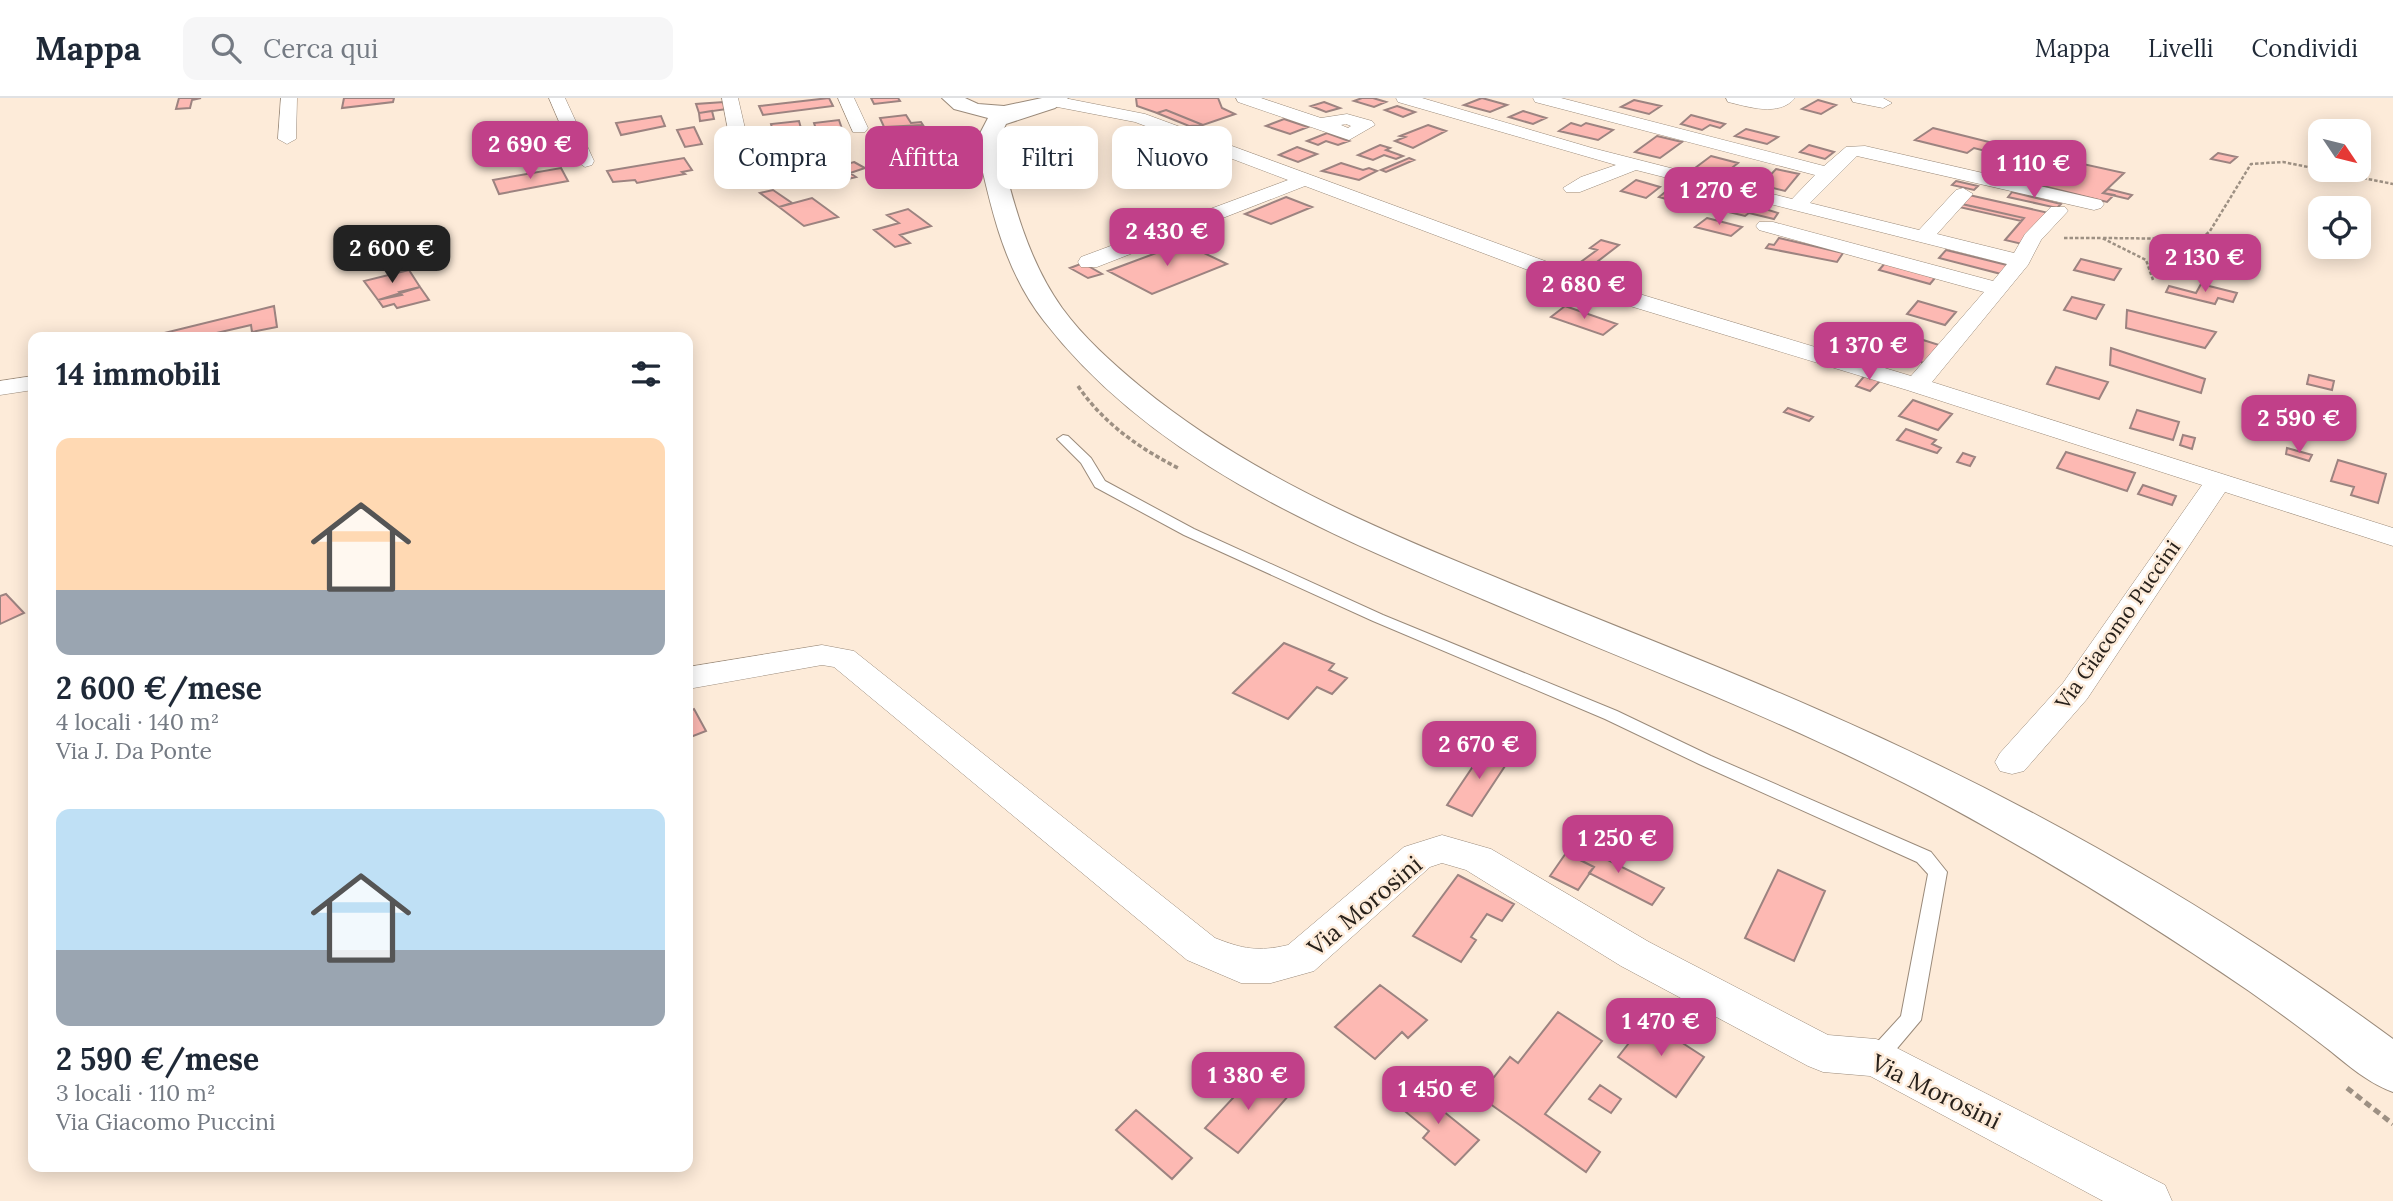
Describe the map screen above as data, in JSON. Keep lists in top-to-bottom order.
{
  "streets": {
    "street": ["Via Giacomo Puccini", "Via Morosini"]
  },
  "north": "bottom right",
  "page": {
    "header": "Mappa",
    "search": "Cerca qui",
    "nav": ["Mappa", "Livelli", "Condividi"],
    "price": [
      "2 690 €",
      "1 110 €",
      "1 270 €",
      "2 430 €",
      "2 600 €",
      "2 130 €",
      "2 680 €",
      "1 370 €",
      "2 590 €",
      "2 670 €",
      "1 250 €",
      "1 470 €",
      "1 380 €",
      "1 450 €"
    ],
    "chip": [
      "Compra",
      "Affitta",
      "Filtri",
      "Nuovo"
    ],
    "heading": "14 immobili",
    "list": [
      {
        "name": "2 600 €/mese",
        "note": "4 locali · 140 m² · Via J. Da Ponte"
      },
      {
        "name": "2 590 €/mese",
        "note": "3 locali · 110 m² · Via Giacomo Puccini"
      }
    ]
  }
}
